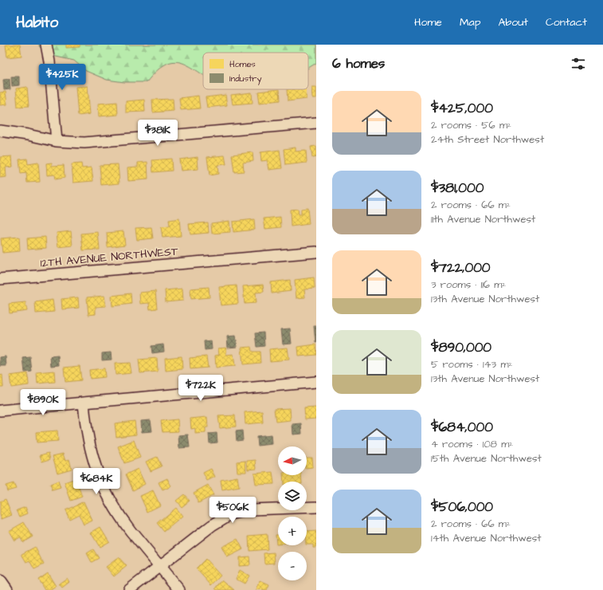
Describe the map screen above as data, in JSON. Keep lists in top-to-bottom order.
{
  "streets": {
    "street": ["12TH AVENUE NORTHWEST"]
  },
  "legend": ["Homes", "Industry"],
  "north": "left",
  "page": {
    "header": "Habito",
    "nav": [
      "Home",
      "Map",
      "About",
      "Contact"
    ],
    "heading": "6 homes",
    "price": [
      "$425K",
      "$381K",
      "$722K",
      "$890K",
      "$684K",
      "$506K"
    ],
    "list": [
      {
        "name": "$425,000",
        "note": "2 rooms · 56 m² · 24th Street Northwest"
      },
      {
        "name": "$381,000",
        "note": "2 rooms · 66 m² · 11th Avenue Northwest"
      },
      {
        "name": "$722,000",
        "note": "3 rooms · 116 m² · 13th Avenue Northwest"
      },
      {
        "name": "$890,000",
        "note": "5 rooms · 143 m² · 13th Avenue Northwest"
      },
      {
        "name": "$684,000",
        "note": "4 rooms · 108 m² · 15th Avenue Northwest"
      },
      {
        "name": "$506,000",
        "note": "2 rooms · 66 m² · 14th Avenue Northwest"
      }
    ],
    "map_buttons": ["+", "−"]
  }
}
